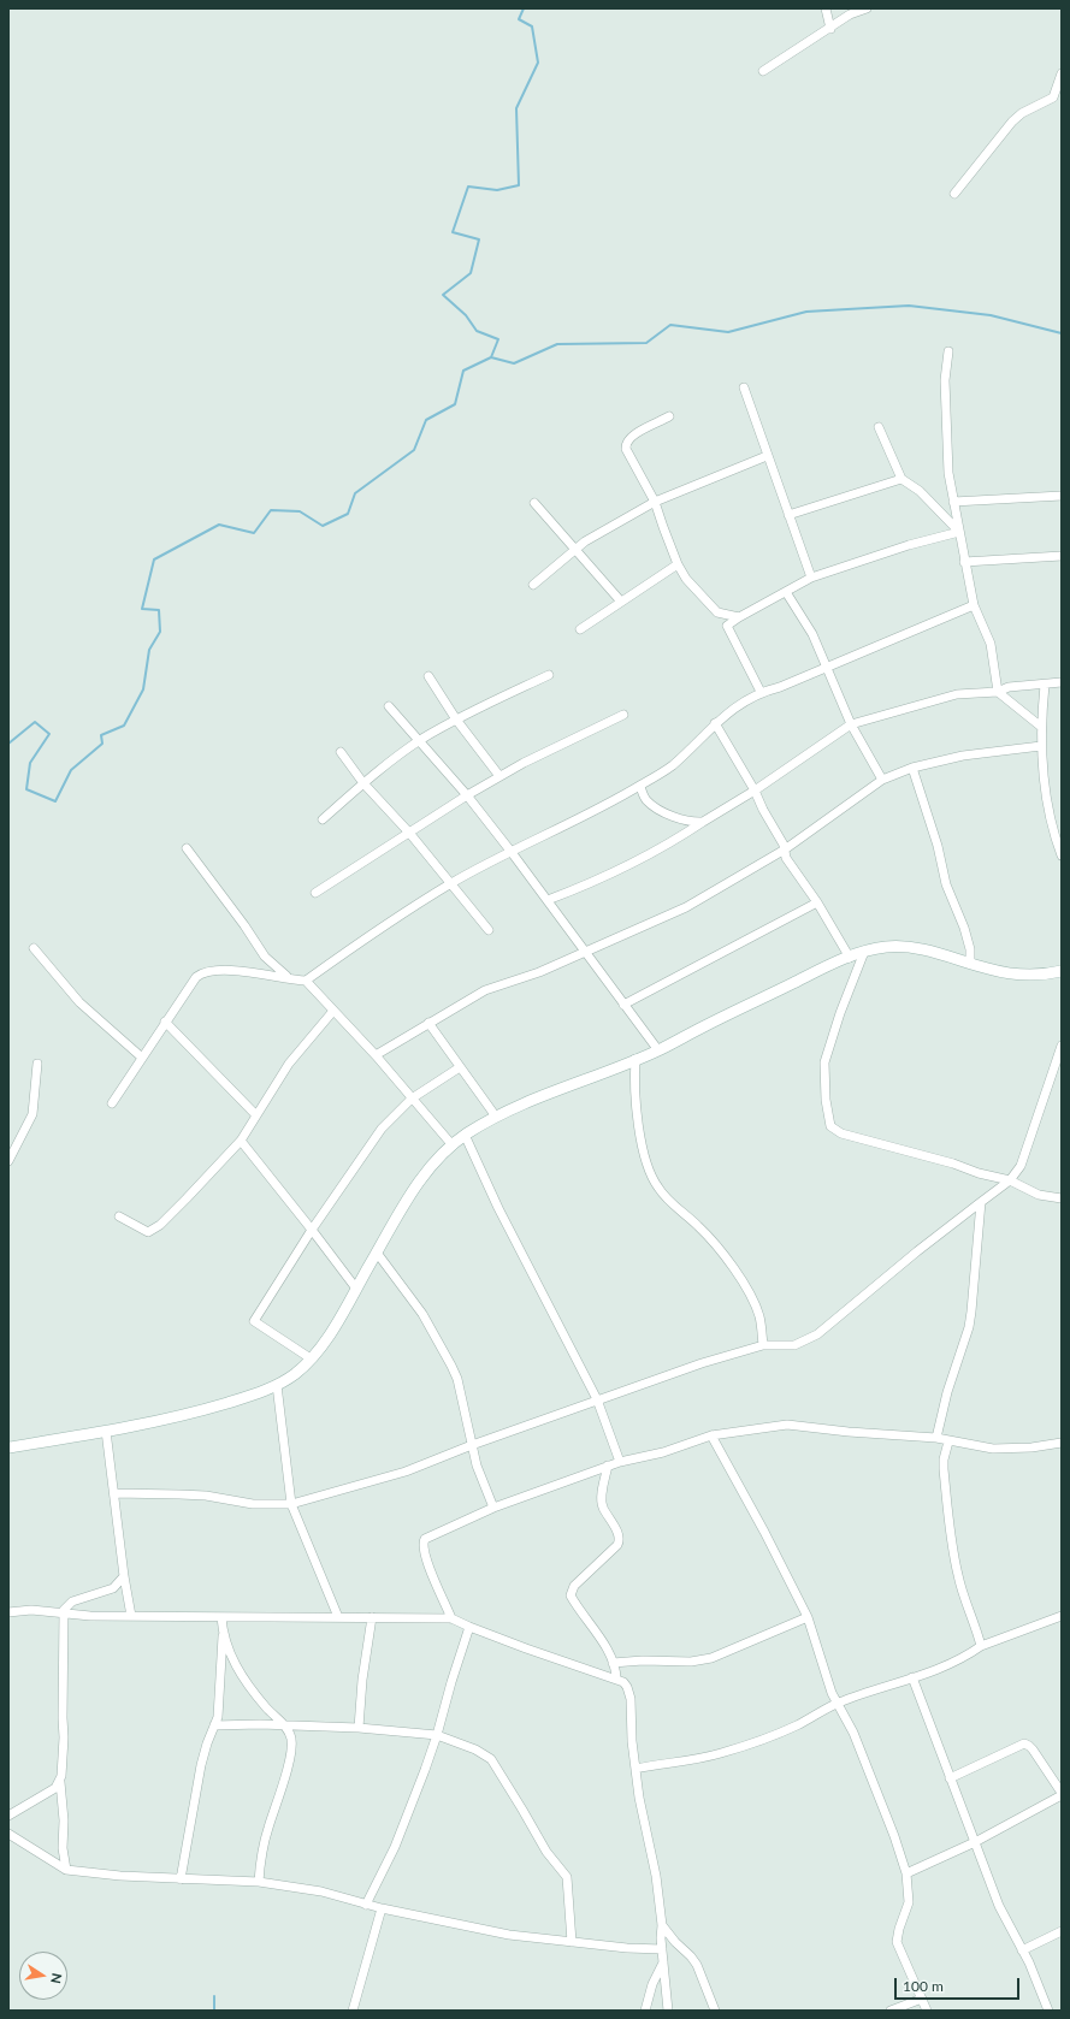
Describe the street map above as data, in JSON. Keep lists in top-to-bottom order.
{
  "scale_bar": "100 m",
  "north": "right"
}
